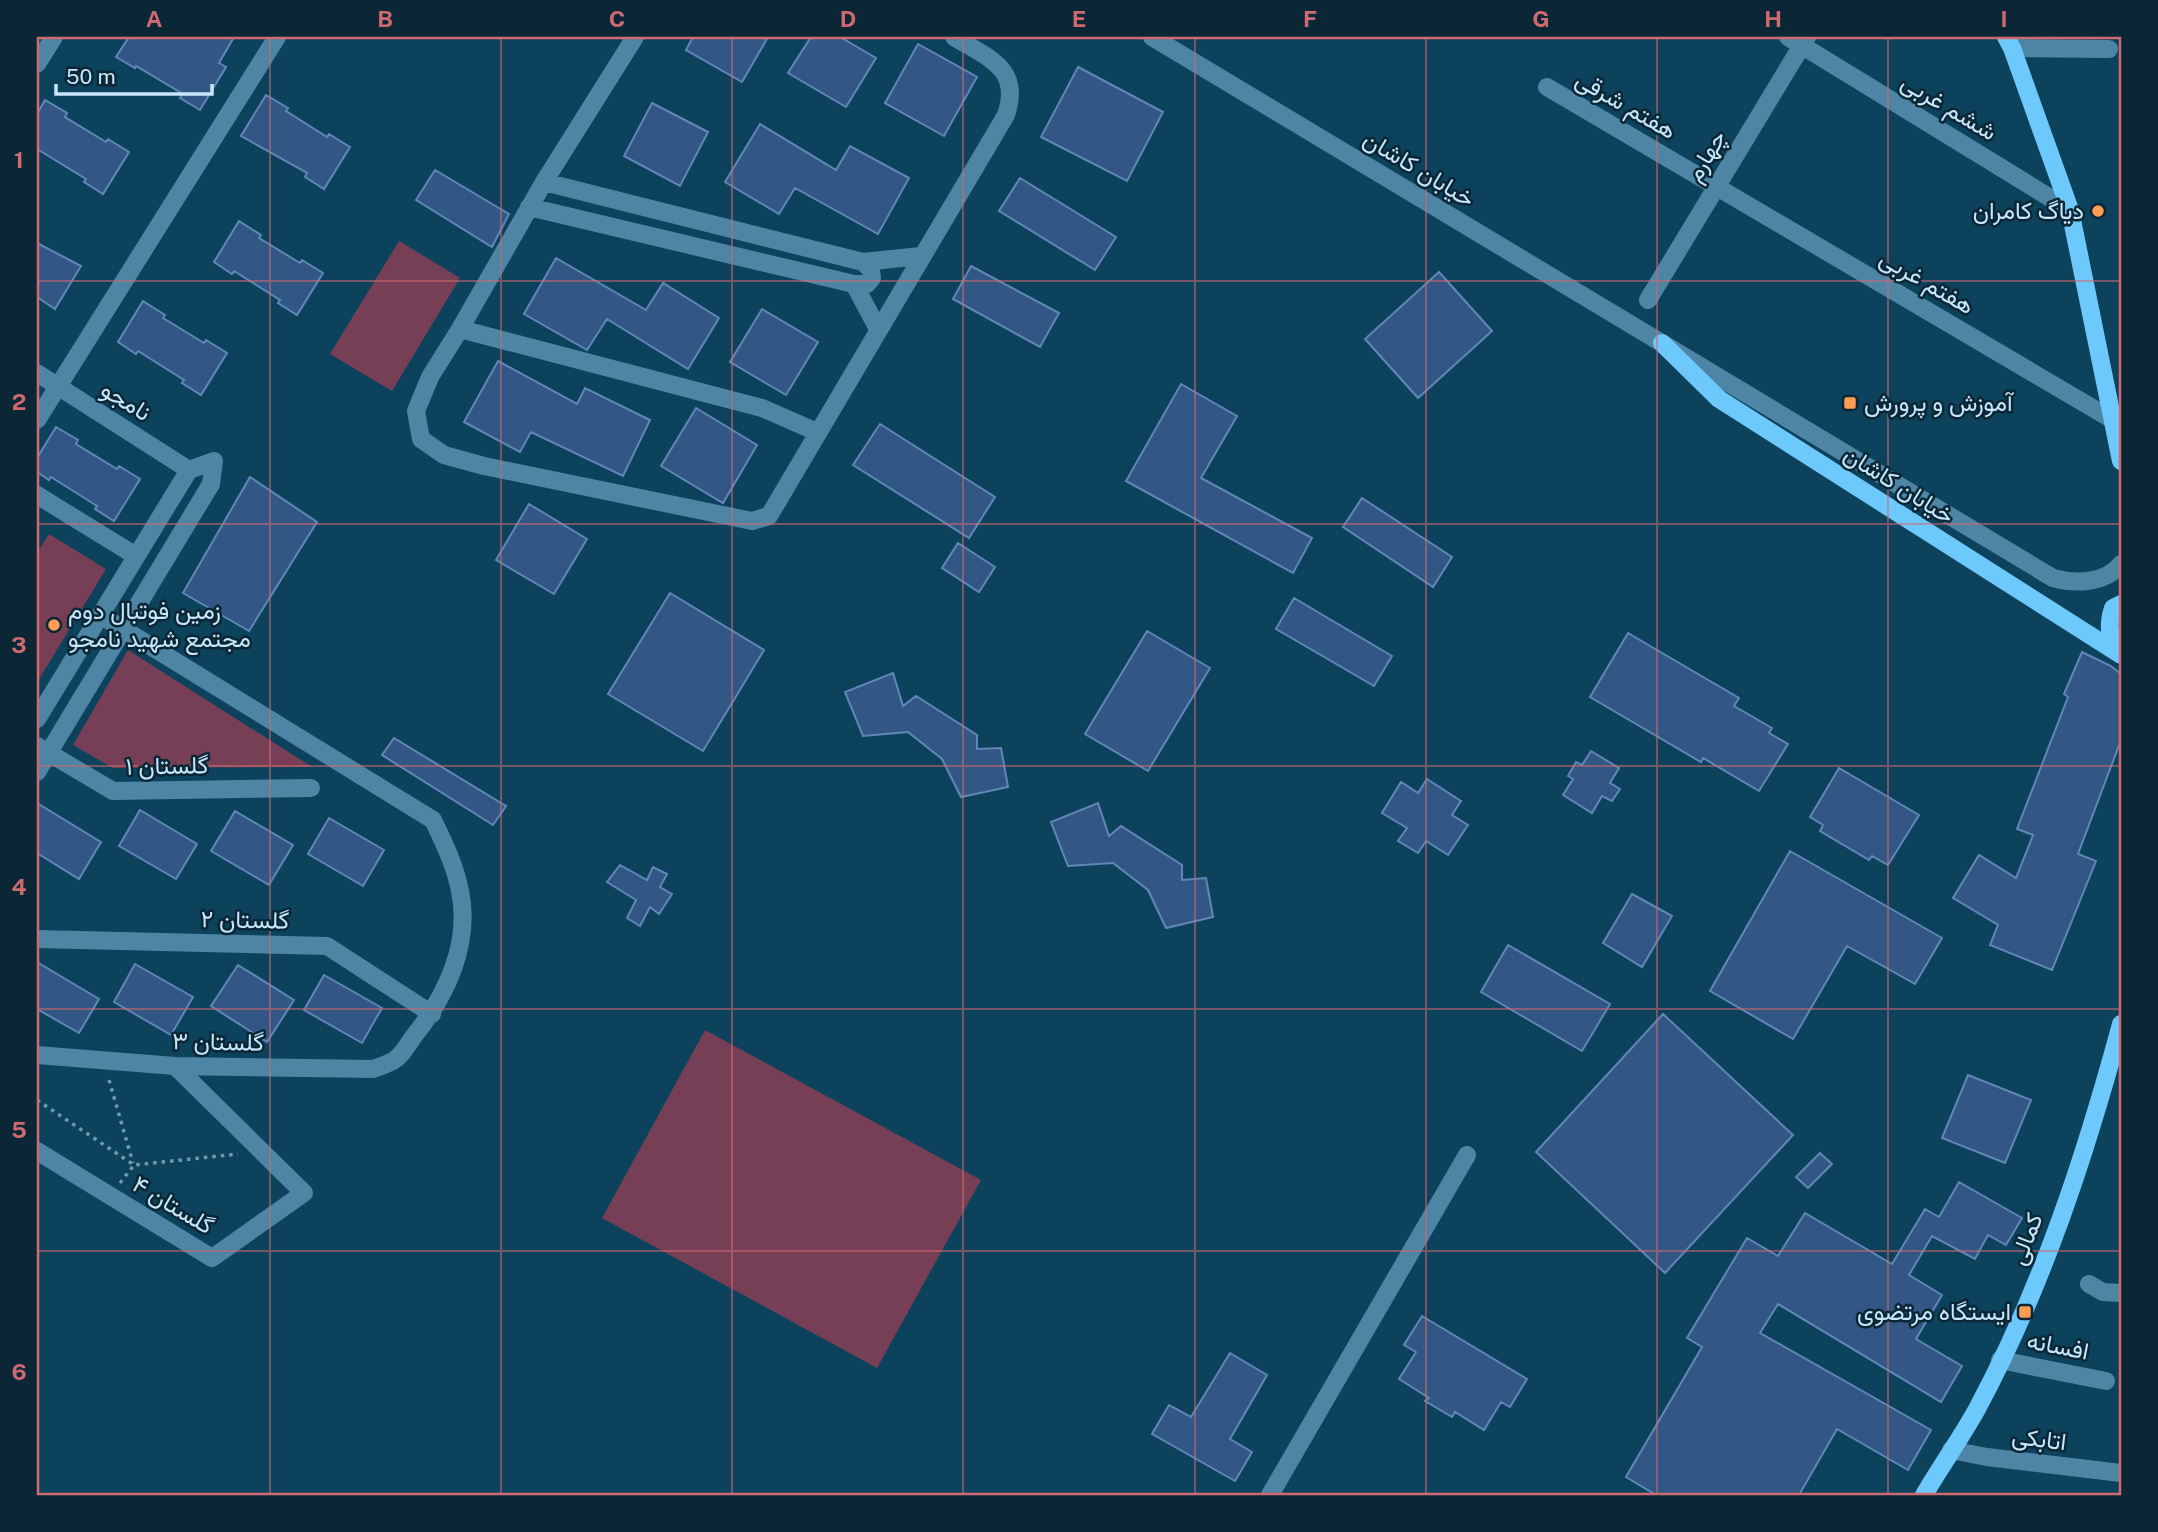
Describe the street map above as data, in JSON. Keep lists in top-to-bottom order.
{
  "streets": {
    "main road": ["خیابان کاشان", "کمالی"],
    "street": [
      "هفتم شرقی",
      "ششم غربی",
      "چهارم",
      "هفتم غربی",
      "نامجو",
      "گلستان ۱",
      "گلستان ۲",
      "گلستان ۳",
      "گلستان ۴",
      "افسانه",
      "اتابکی"
    ]
  },
  "crossings": [
    ["هفتم شرقی", "چهارم"],
    ["هفتم شرقی", "هفتم غربی"],
    ["ششم غربی", "چهارم"],
    ["چهارم", "هفتم غربی"],
    ["گلستان ۲", "گلستان ۳"],
    ["گلستان ۳", "گلستان ۴"],
    ["کمالی", "افسانه"],
    ["کمالی", "اتابکی"]
  ],
  "places": {
    "other": ["دیاگ کامران", "زمین فوتبال دوم مجتمع شهید نامجو"],
    "transit": ["آموزش و پرورش", "ایستگاه مرتضوی"]
  },
  "scale_bar": "50 m",
  "grid": {
    "columns": [
      "A",
      "B",
      "C",
      "D",
      "E",
      "F",
      "G",
      "H",
      "I"
    ],
    "rows": [
      "1",
      "2",
      "3",
      "4",
      "5",
      "6"
    ]
  }
}
